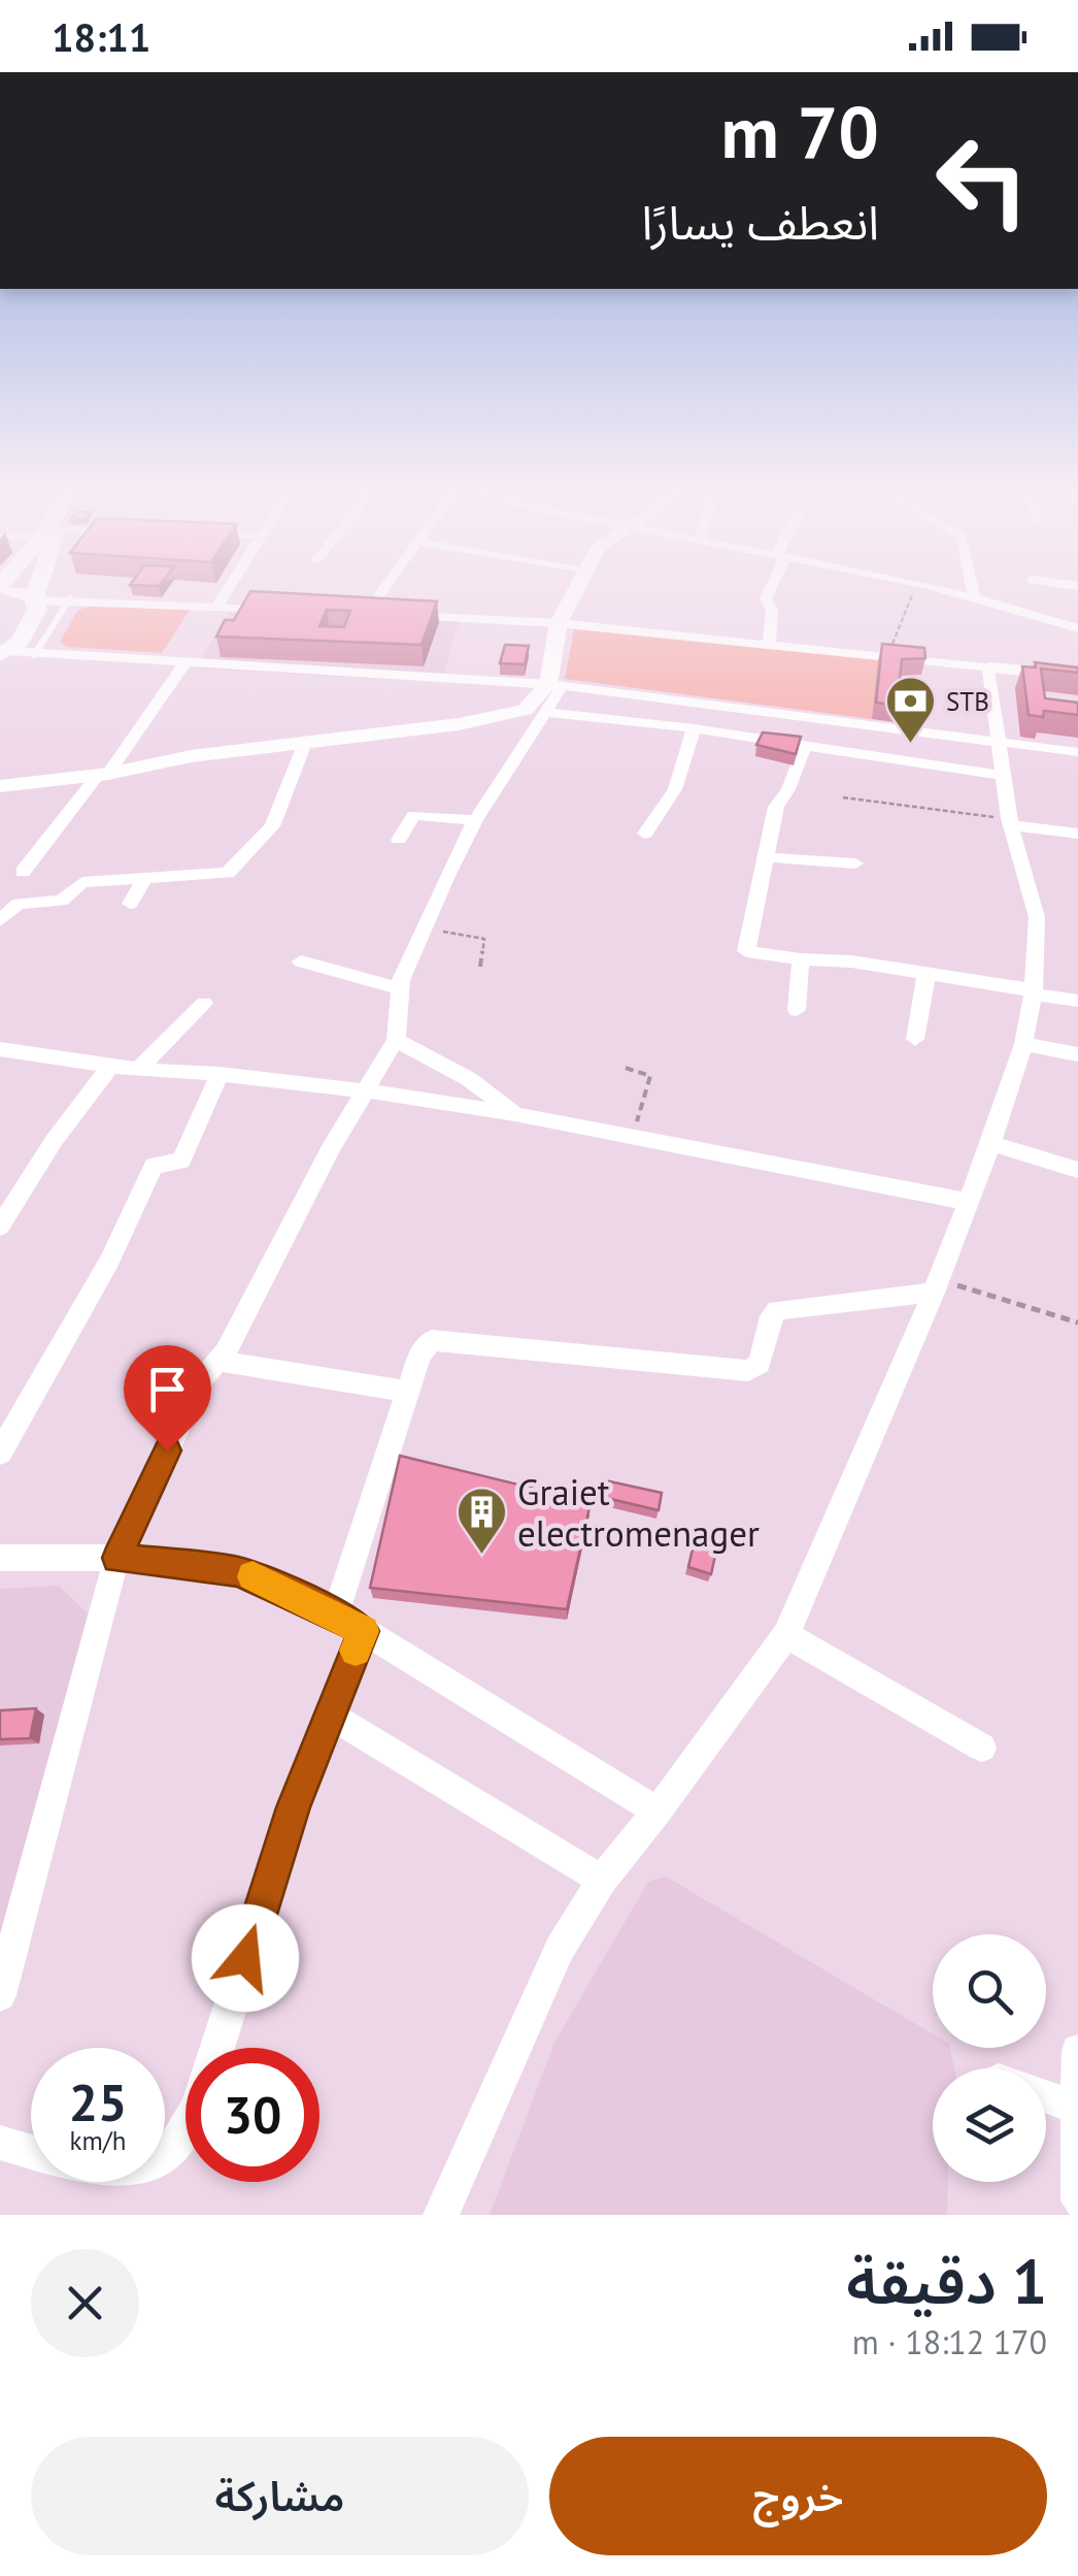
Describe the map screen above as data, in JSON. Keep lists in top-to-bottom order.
{
  "places": {
    "bank": ["STB"],
    "building": ["Graiet electromenager"]
  },
  "page": {
    "status": "18:11",
    "turn": ["70 m", "انعطف يسارًا"],
    "speed": "25 km/h",
    "limit": "30",
    "heading": ["1 دقيقة", "170 m · 18:12"],
    "buttons": ["خروج", "مشاركة"]
  }
}
